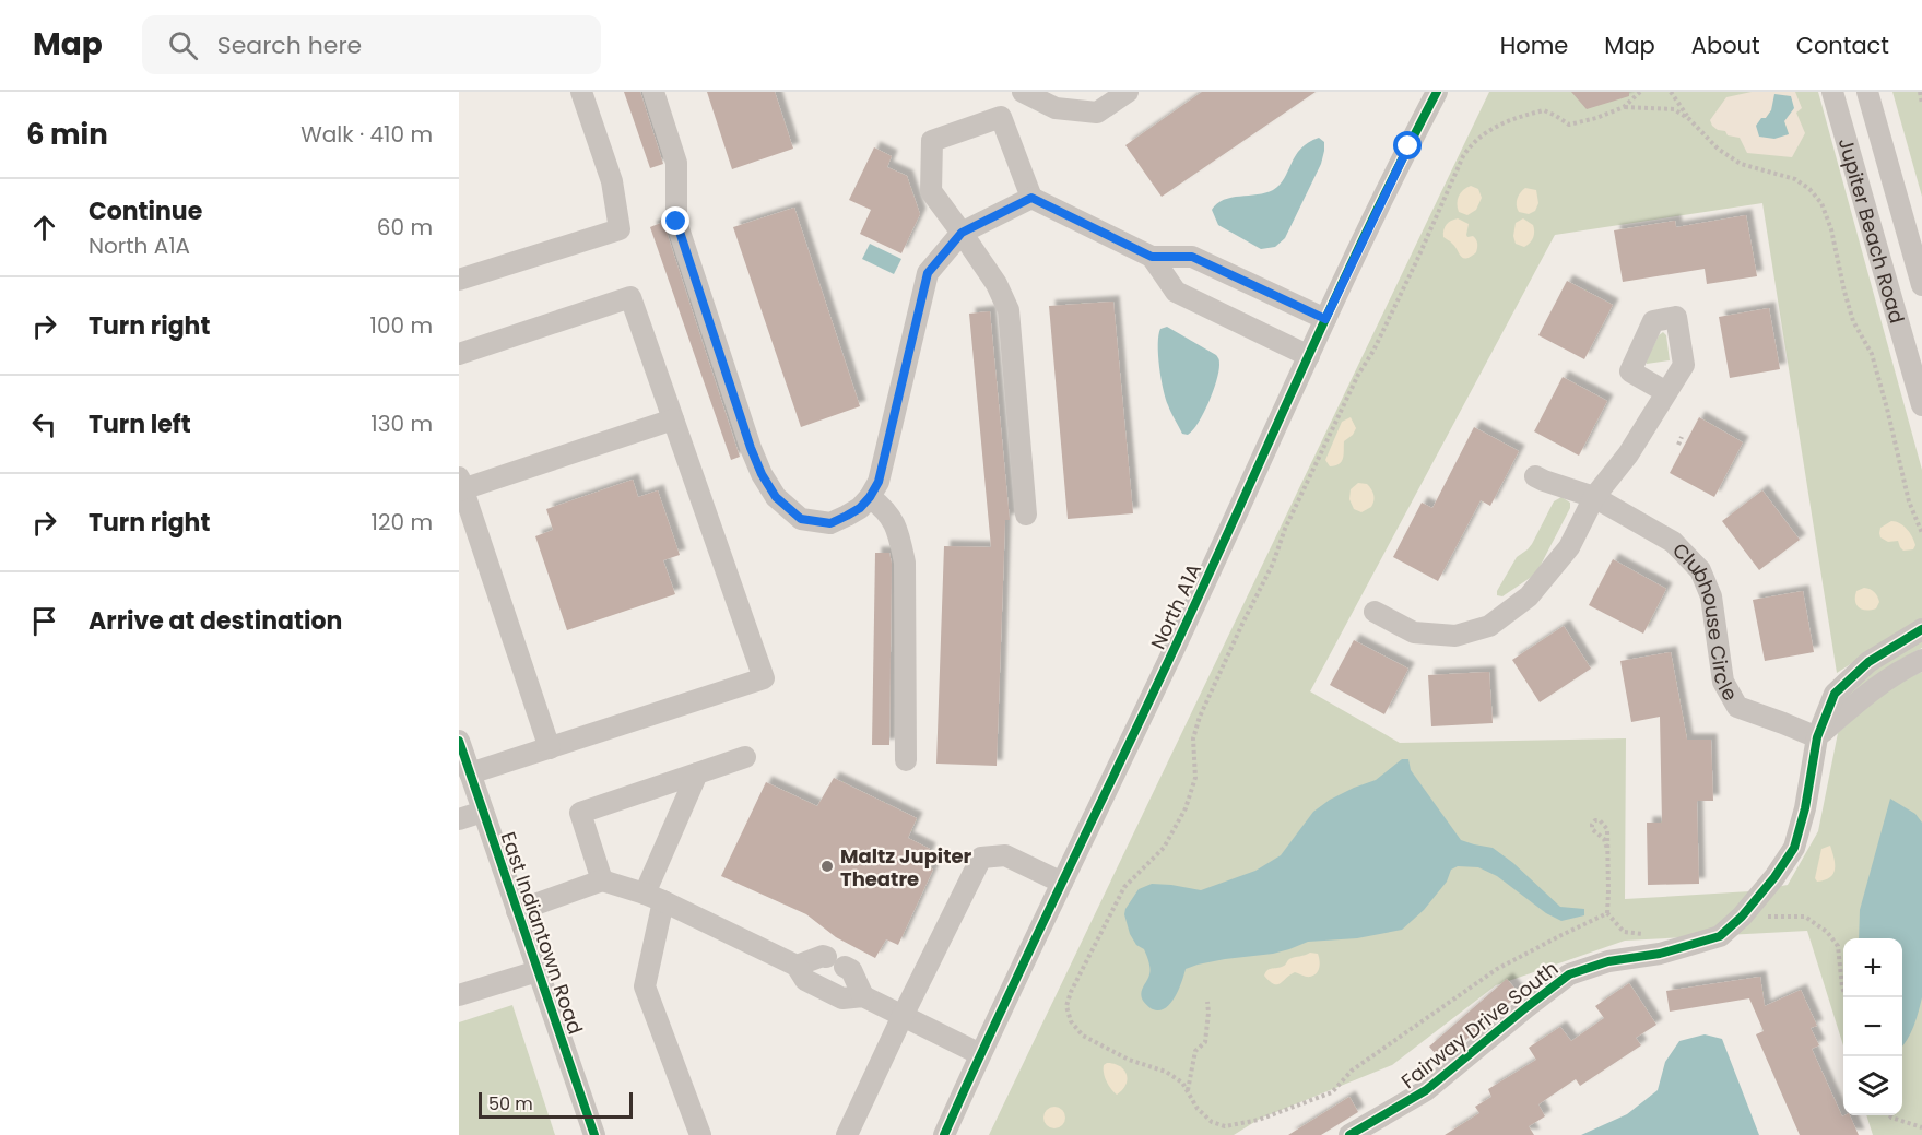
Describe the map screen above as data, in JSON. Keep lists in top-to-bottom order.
{
  "streets": {
    "street": [
      "Jupiter Beach Road",
      "North A1A",
      "Clubhouse Circle",
      "East Indiantown Road",
      "Fairway Drive South"
    ]
  },
  "crossings": [
    ["Clubhouse Circle", "Fairway Drive South"]
  ],
  "places": ["Maltz Jupiter Theatre"],
  "scale_bar": "50 m",
  "page": {
    "header": "Map",
    "search": "Search here",
    "nav": [
      "Home",
      "Map",
      "About",
      "Contact"
    ],
    "heading": ["6 min", "Walk · 410 m"],
    "list": [
      ["Continue", "North A1A", "60 m"],
      ["Turn right", "100 m"],
      ["Turn left", "130 m"],
      ["Turn right", "120 m"],
      "Arrive at destination"
    ],
    "map_buttons": ["+", "−"],
    "scale": "50 m"
  }
}
